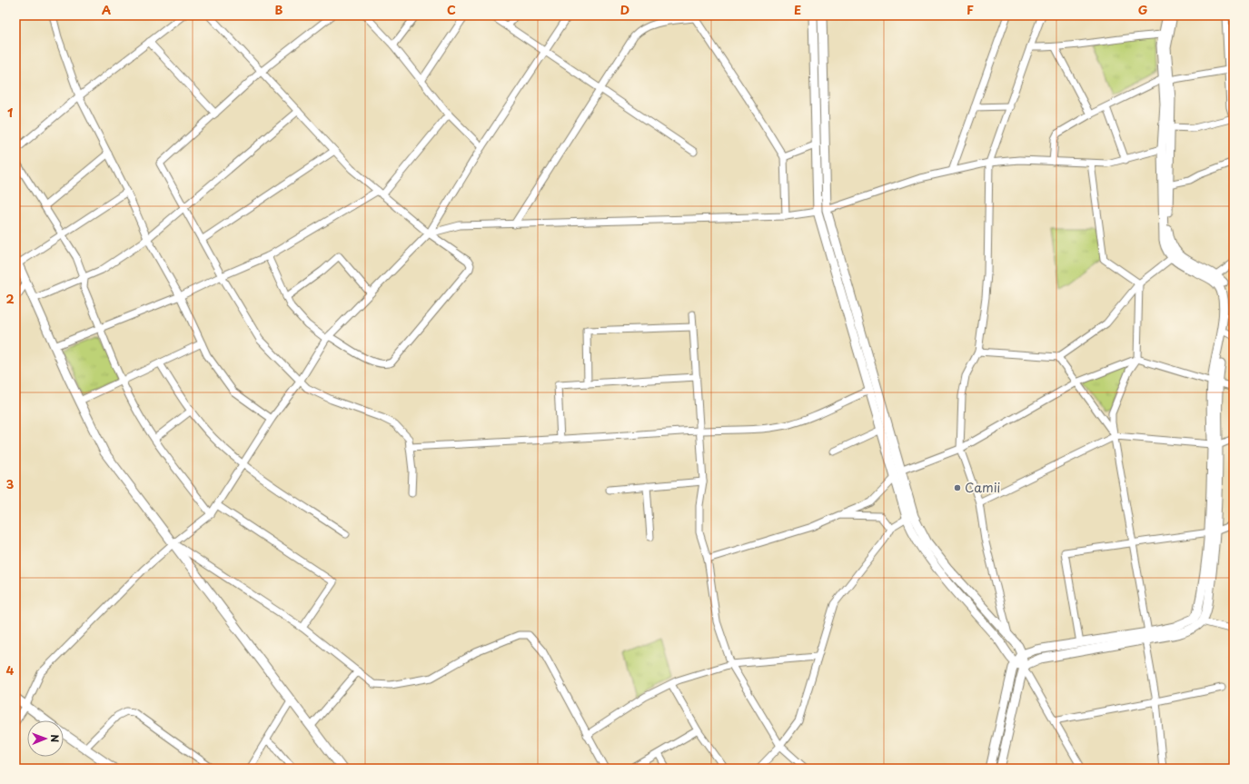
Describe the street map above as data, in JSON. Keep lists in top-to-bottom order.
{
  "places": ["Camii"],
  "north": "right",
  "grid": {
    "columns": [
      "A",
      "B",
      "C",
      "D",
      "E",
      "F",
      "G"
    ],
    "rows": [
      "1",
      "2",
      "3",
      "4"
    ]
  }
}
